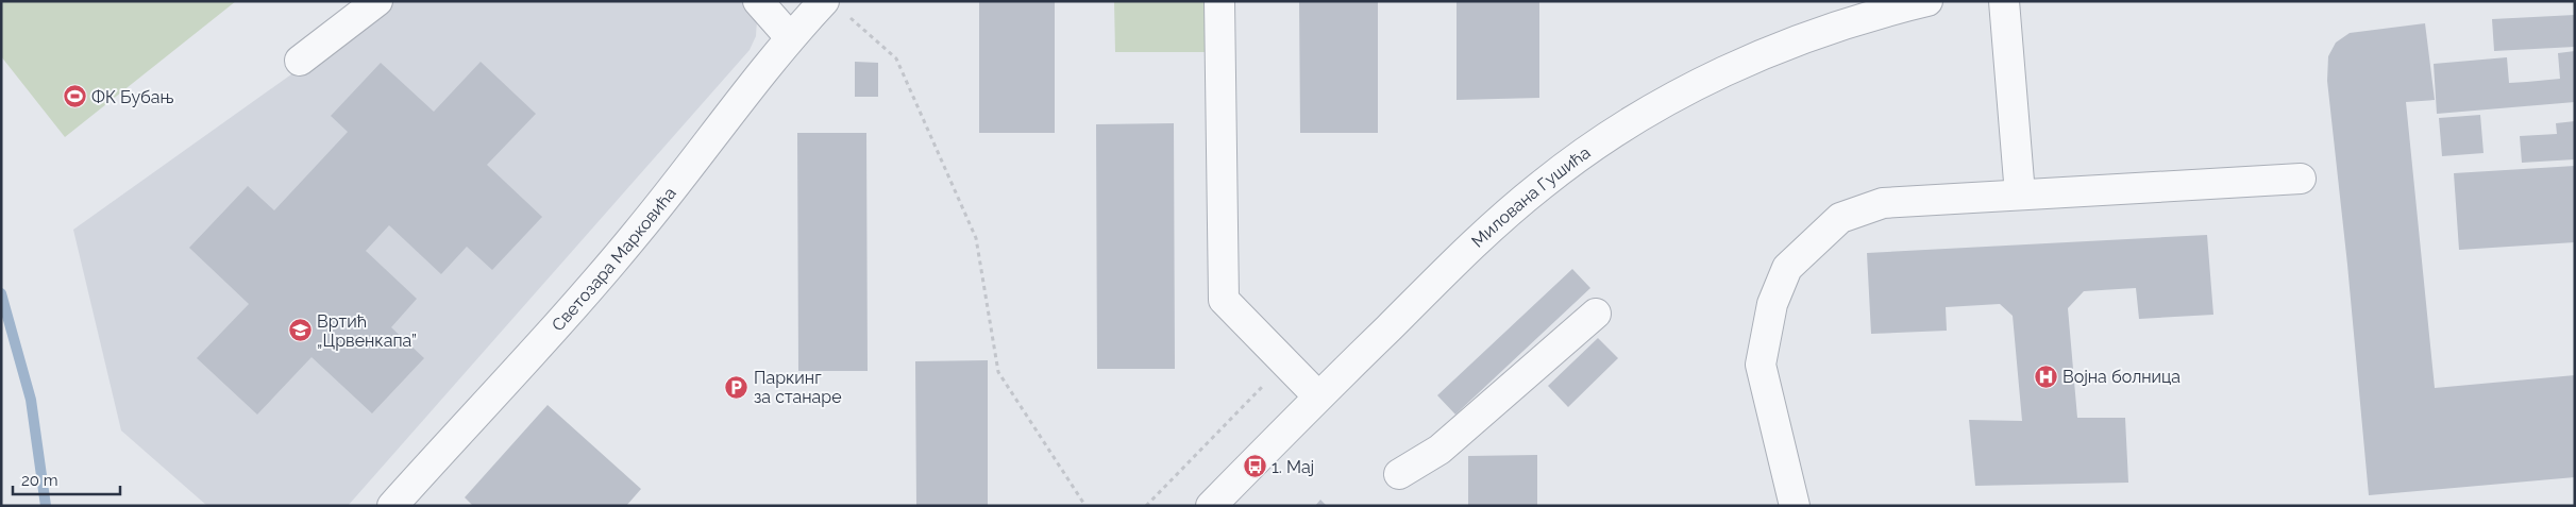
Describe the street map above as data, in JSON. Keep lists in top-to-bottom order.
{
  "streets": {
    "street": ["Милована Гушића", "Светозара Марковића"]
  },
  "places": {
    "sports": ["ФК Бубањ"],
    "school or university": ["Вртић „Црвенкапа”"],
    "hospital": ["Војна болница"],
    "parking": ["Паркинг за станаре"],
    "bus stop": ["1. Мај"]
  },
  "scale_bar": "20 m"
}
